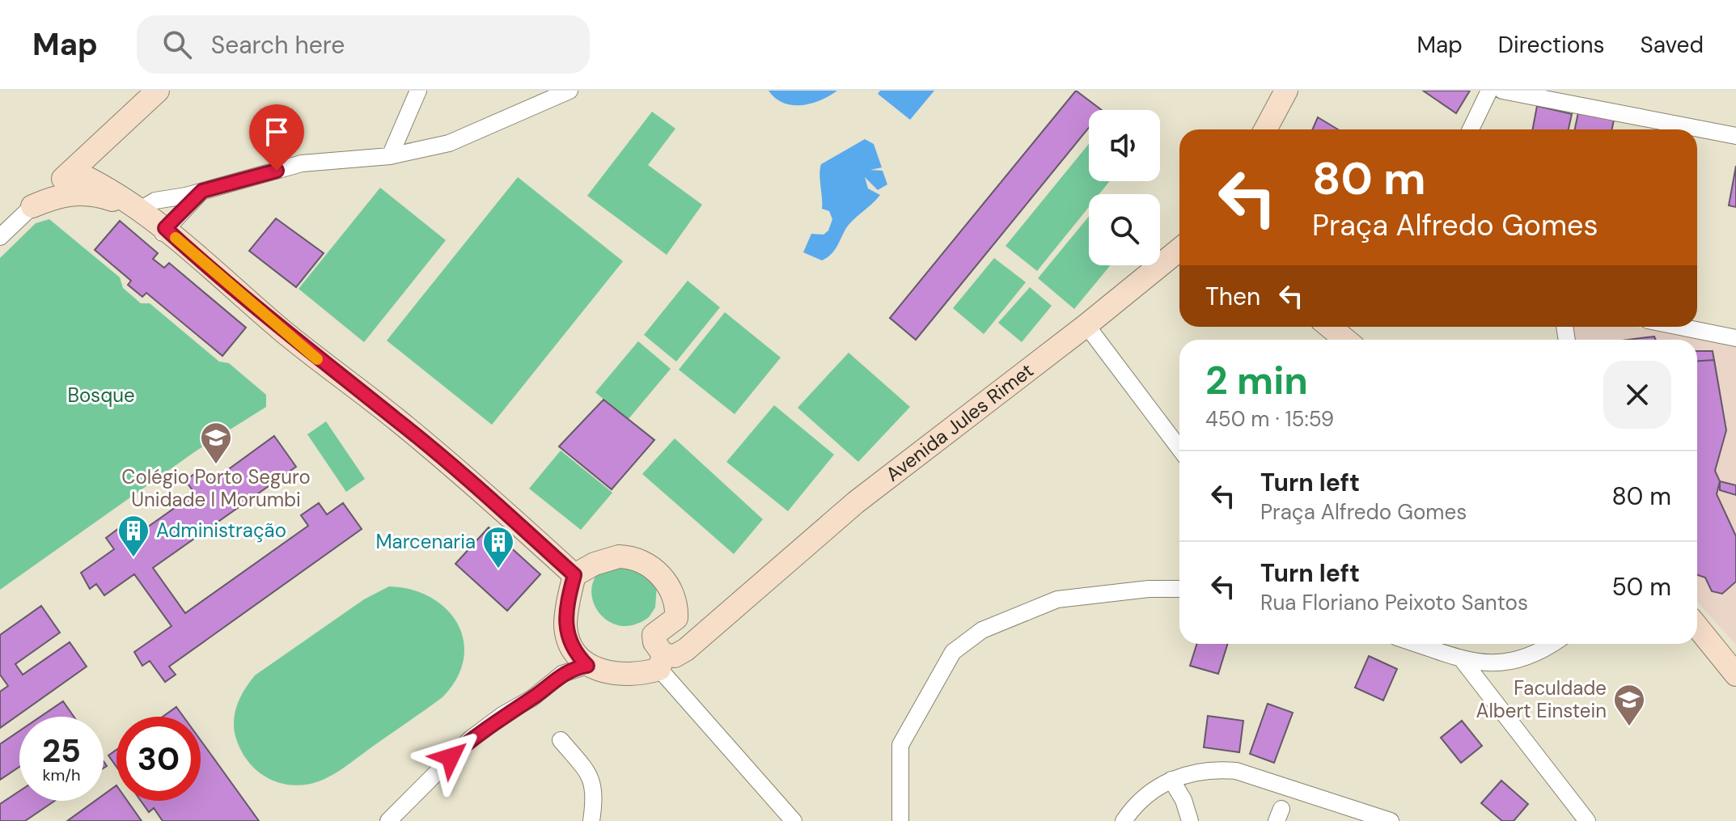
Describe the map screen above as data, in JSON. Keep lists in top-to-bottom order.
{
  "streets": {
    "street": ["Avenida Jules Rimet"]
  },
  "parks": ["Bosque"],
  "places": {
    "school or university": ["Colégio Porto Seguro Unidade I Morumbi", "Faculdade Albert Einstein"],
    "building": ["Administração", "Marcenaria"]
  },
  "page": {
    "header": "Map",
    "search": "Search here",
    "nav": ["Map", "Directions", "Saved"],
    "turn": ["80 m", "Praça Alfredo Gomes"],
    "then": "Then",
    "heading": ["2 min", "450 m · 15:59"],
    "list": [
      {
        "name": "Turn left",
        "note": "Praça Alfredo Gomes",
        "value": "80 m"
      },
      {
        "name": "Turn left",
        "note": "Rua Floriano Peixoto Santos",
        "value": "50 m"
      }
    ],
    "speed": "25 km/h",
    "limit": "30"
  }
}
